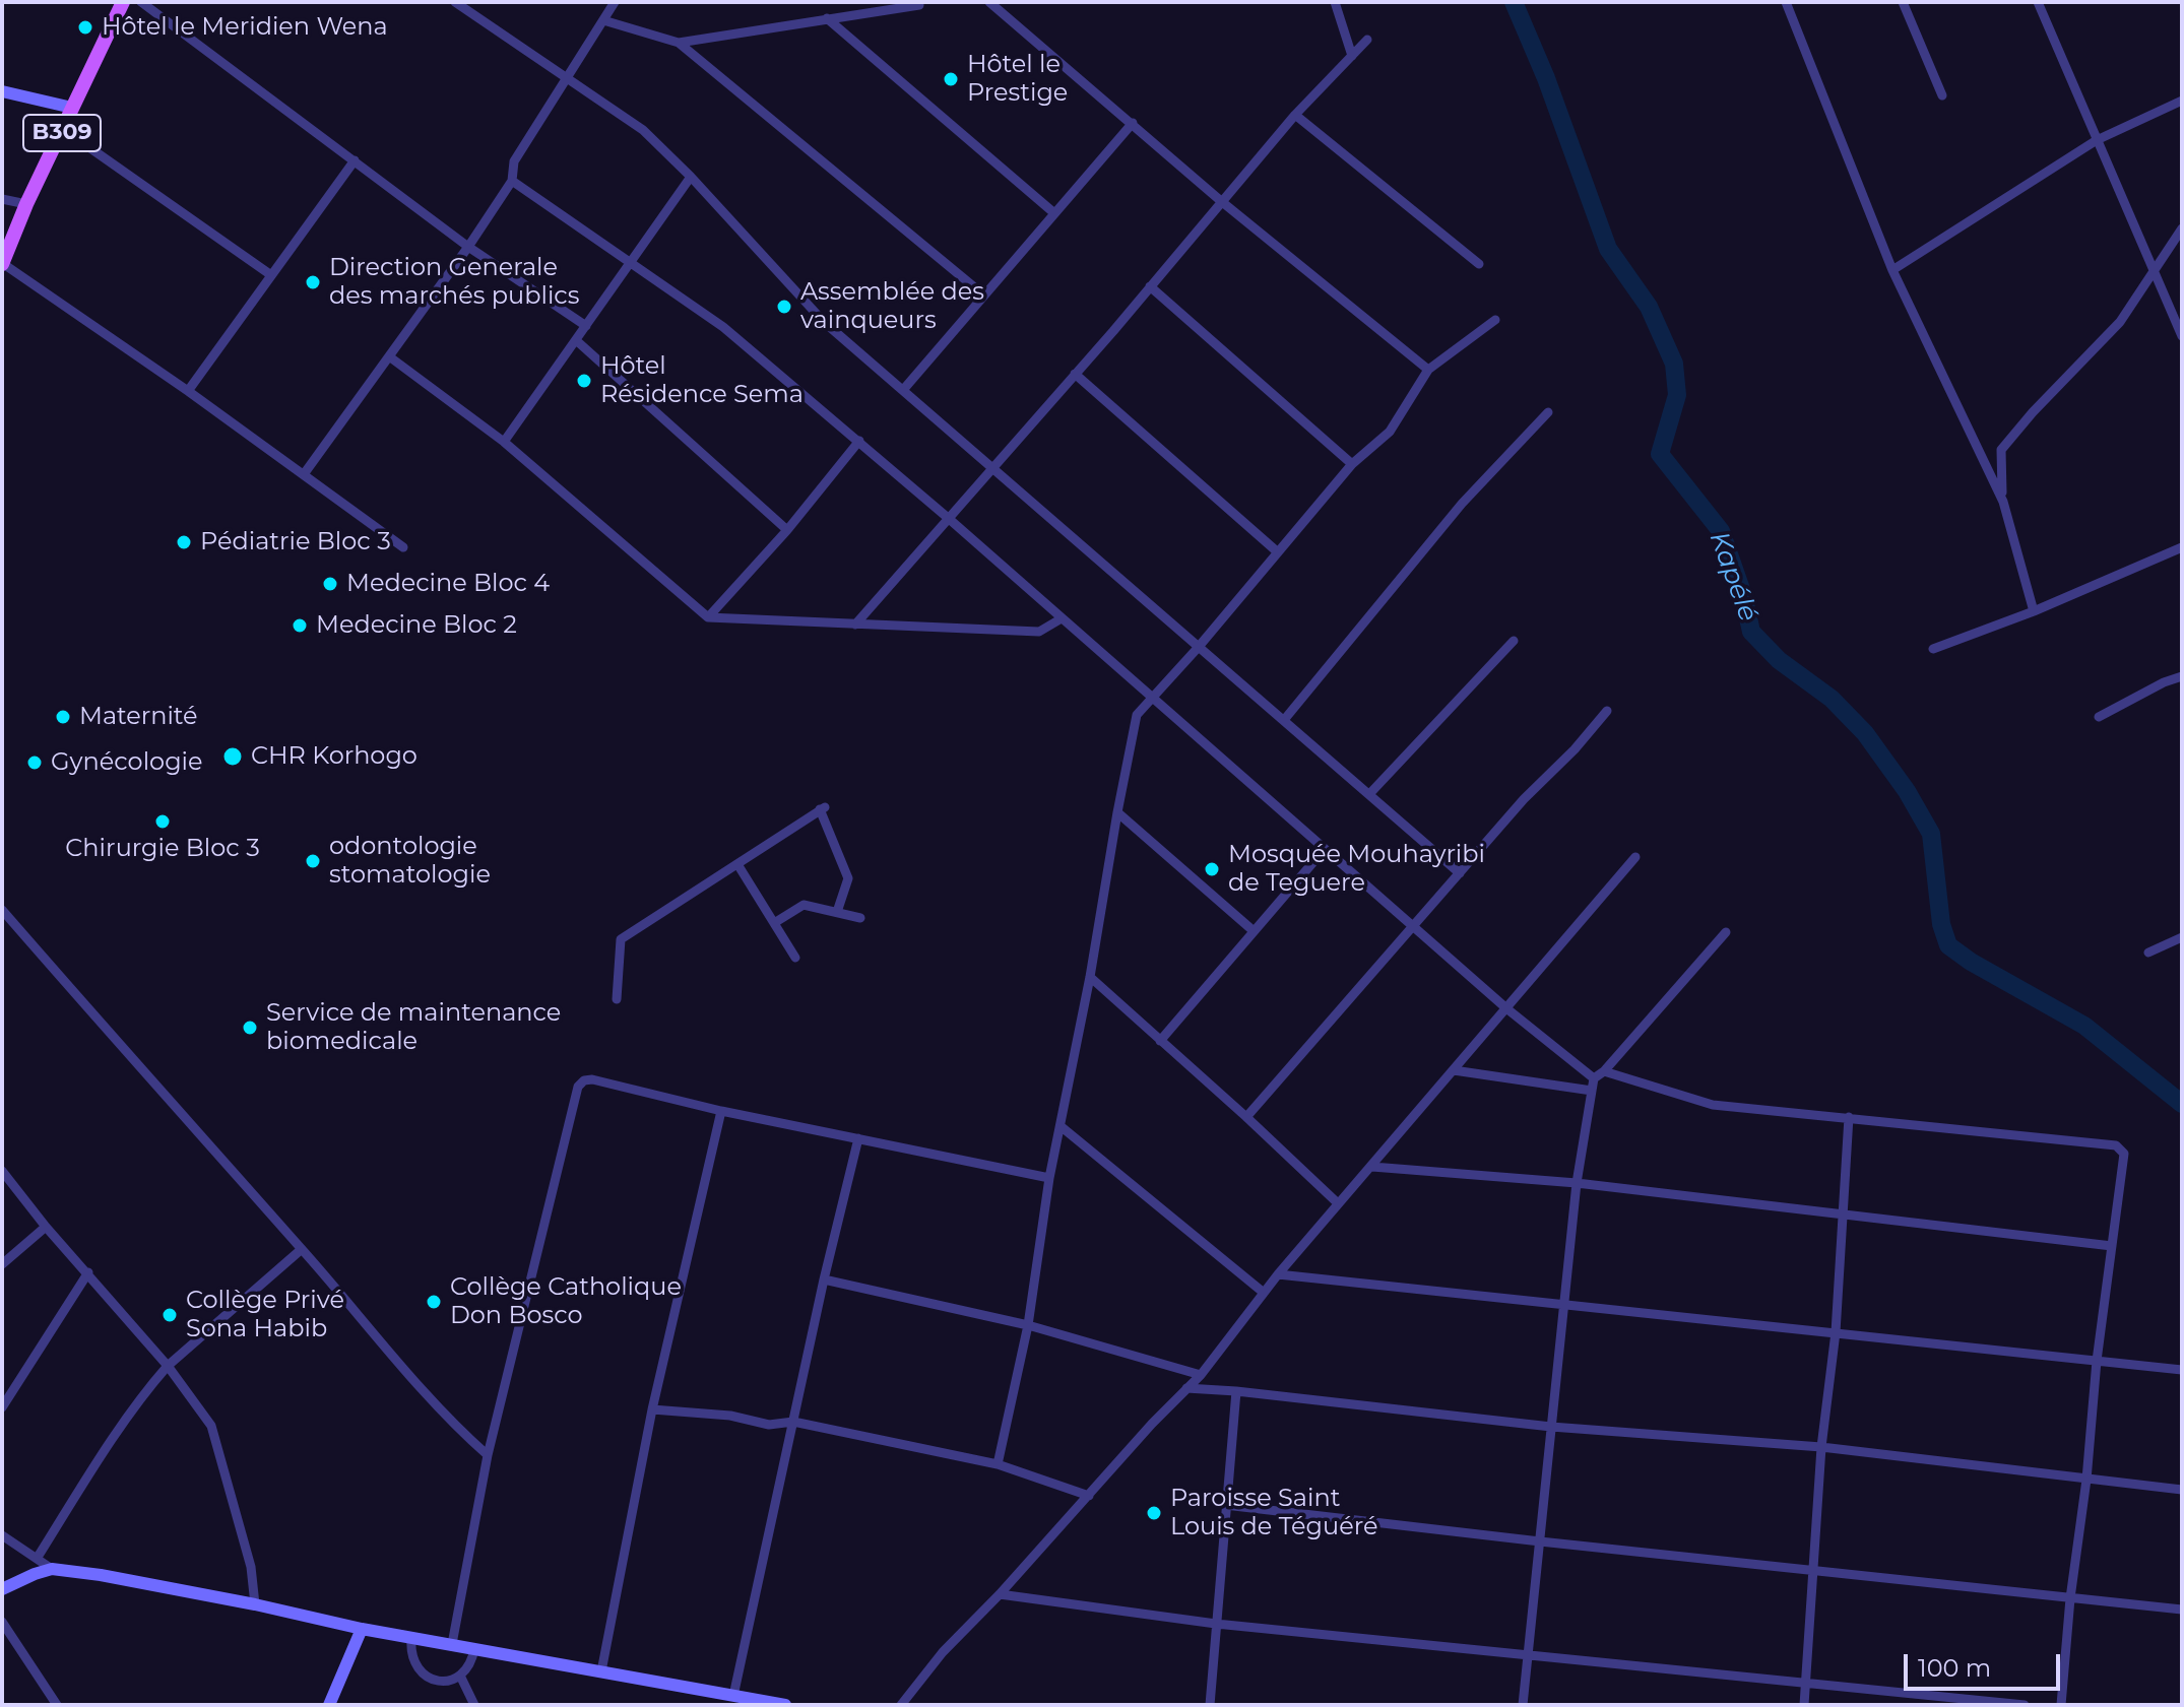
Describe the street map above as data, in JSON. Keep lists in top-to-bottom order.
{
  "streets": {
    "main road": ["B309"]
  },
  "water": ["Kapélé"],
  "places": [
    "Hôtel le Meridien Wena",
    "Hôtel le Prestige",
    "Direction Generale des marchés publics",
    "Assemblée des vainqueurs",
    "Hôtel Résidence Sema",
    "Pédiatrie Bloc 3",
    "Medecine Bloc 4",
    "Medecine Bloc 2",
    "Maternité",
    "CHR Korhogo",
    "Gynécologie",
    "Chirurgie Bloc 3",
    "odontologie stomatologie",
    "Mosquée Mouhayribi de Teguere",
    "Service de maintenance biomedicale",
    "Collège Catholique Don Bosco",
    "Collège Privé Sona Habib",
    "Paroisse Saint Louis de Téguéré"
  ],
  "scale_bar": "100 m"
}
